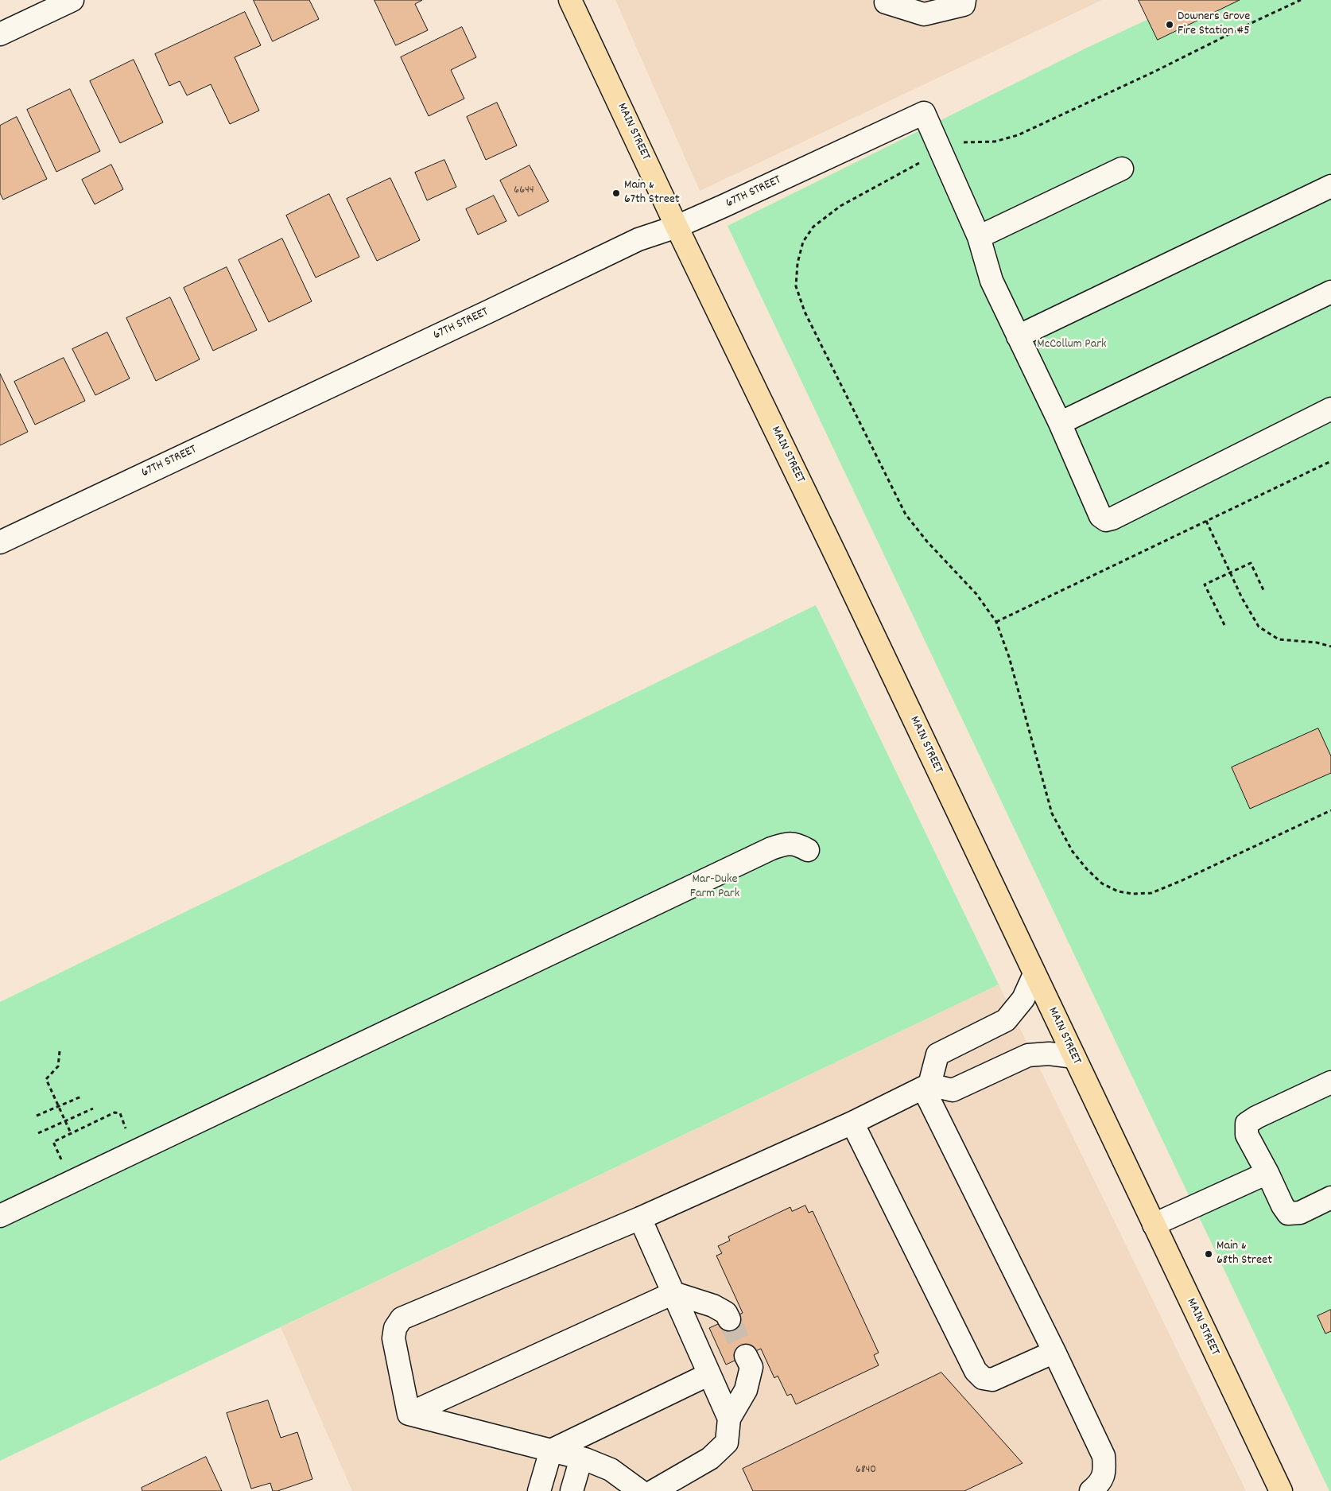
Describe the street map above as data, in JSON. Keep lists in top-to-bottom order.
{
  "streets": {
    "main road": ["MAIN STREET"],
    "street": ["67TH STREET"]
  },
  "crossings": [
    ["MAIN STREET", "67TH STREET"]
  ],
  "parks": ["McCollum Park", "Mar-Duke Farm Park"],
  "places": ["Downers Grove Fire Station #5", "Main & 67th Street", "Main & 68th Street"],
  "house_numbers": ["6644", "6840"]
}
